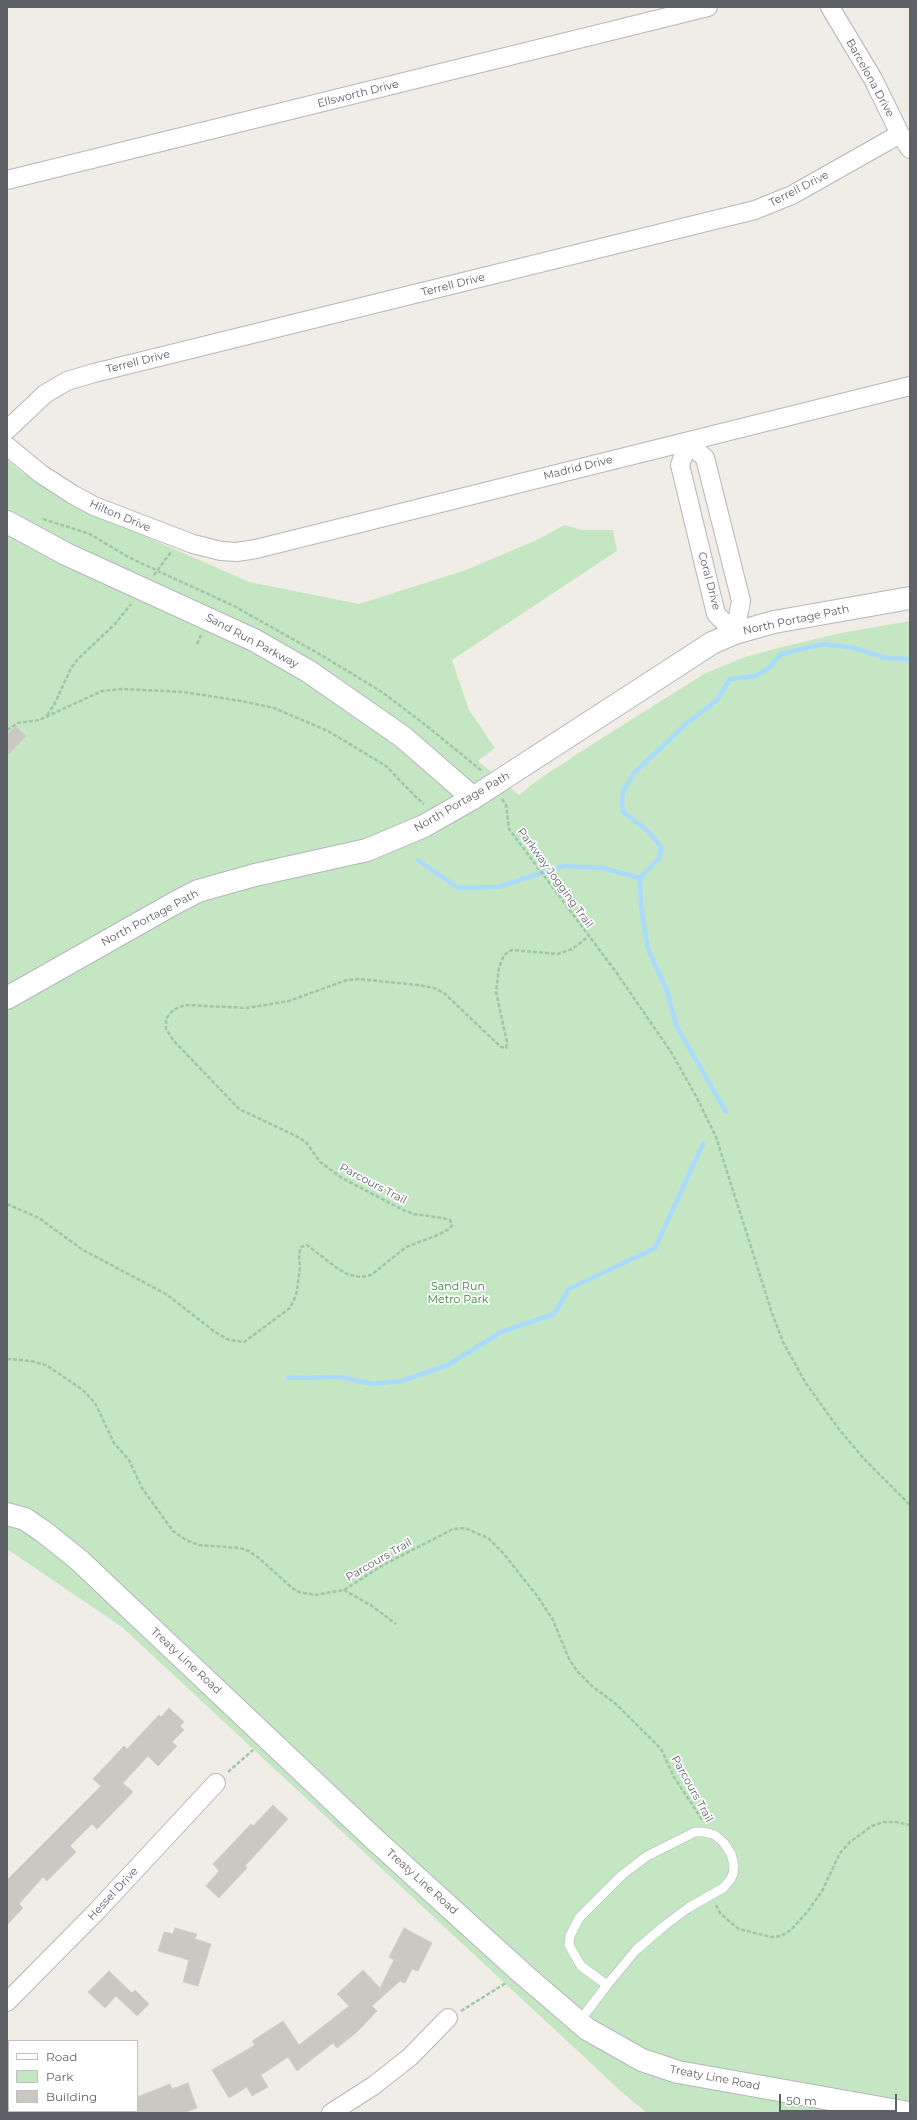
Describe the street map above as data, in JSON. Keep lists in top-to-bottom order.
{
  "streets": {
    "street": [
      "Barcelona Drive",
      "Ellsworth Drive",
      "Terrell Drive",
      "Madrid Drive",
      "Hilton Drive",
      "Coral Drive",
      "North Portage Path",
      "Sand Run Parkway",
      "Treaty Line Road",
      "Hessel Drive"
    ],
    "path": ["Parkway Jogging Trail", "Parcours Trail"]
  },
  "crossings": [
    ["Barcelona Drive", "Terrell Drive"],
    ["Madrid Drive", "Hilton Drive"],
    ["Madrid Drive", "Coral Drive"],
    ["Coral Drive", "North Portage Path"],
    ["North Portage Path", "Sand Run Parkway"],
    ["Parkway Jogging Trail", "Parcours Trail"]
  ],
  "parks": ["Sand Run Metro Park"],
  "legend": ["Road", "Park", "Building"],
  "scale_bar": "50 m"
}
